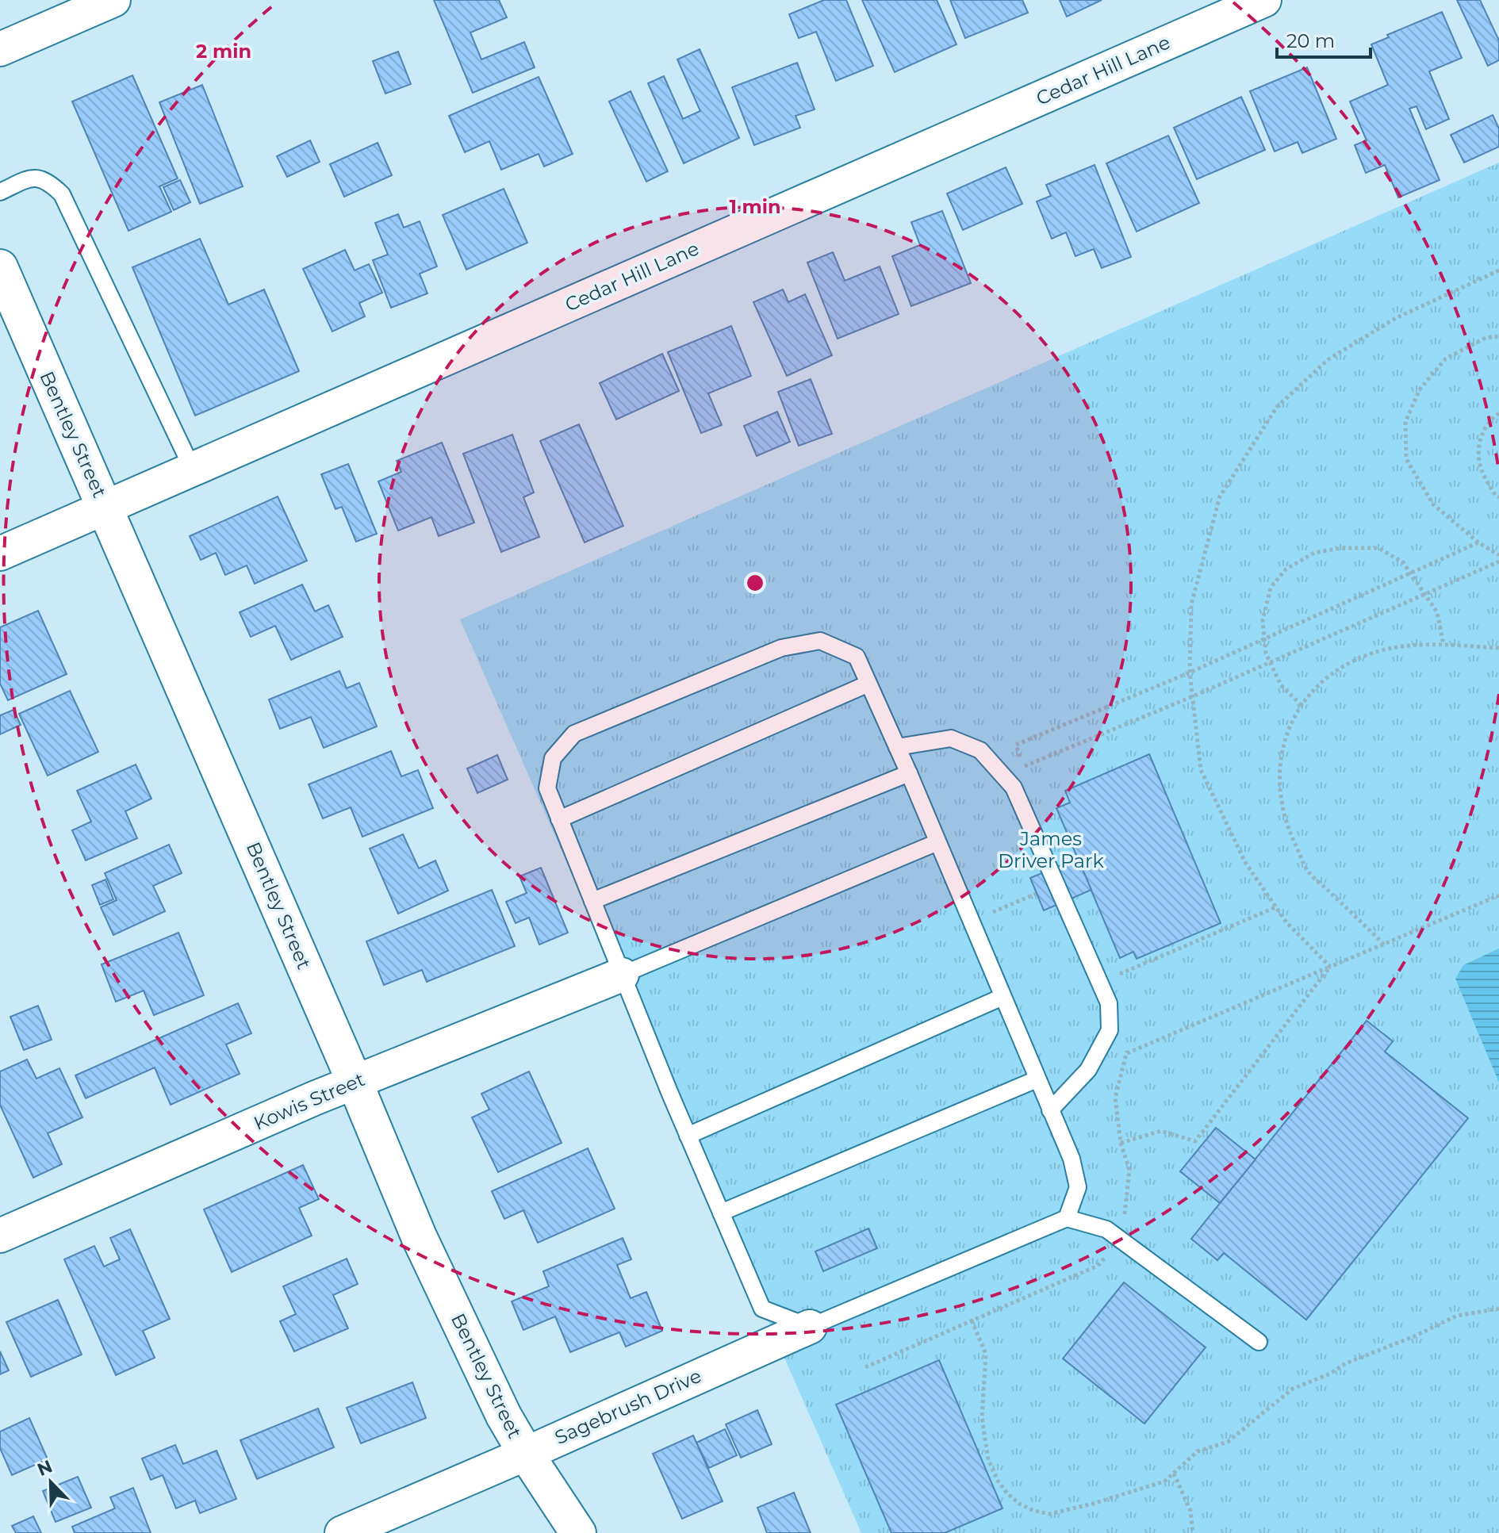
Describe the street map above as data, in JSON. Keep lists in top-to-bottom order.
{
  "streets": {
    "street": [
      "Cedar Hill Lane",
      "Bentley Street",
      "Kowis Street",
      "Sagebrush Drive"
    ]
  },
  "crossings": [
    ["Cedar Hill Lane", "Bentley Street"],
    ["Bentley Street", "Kowis Street"],
    ["Bentley Street", "Sagebrush Drive"]
  ],
  "parks": ["James Driver Park"],
  "scale_bar": "20 m",
  "north": "top left",
  "rings": ["2 min", "1 min"]
}
